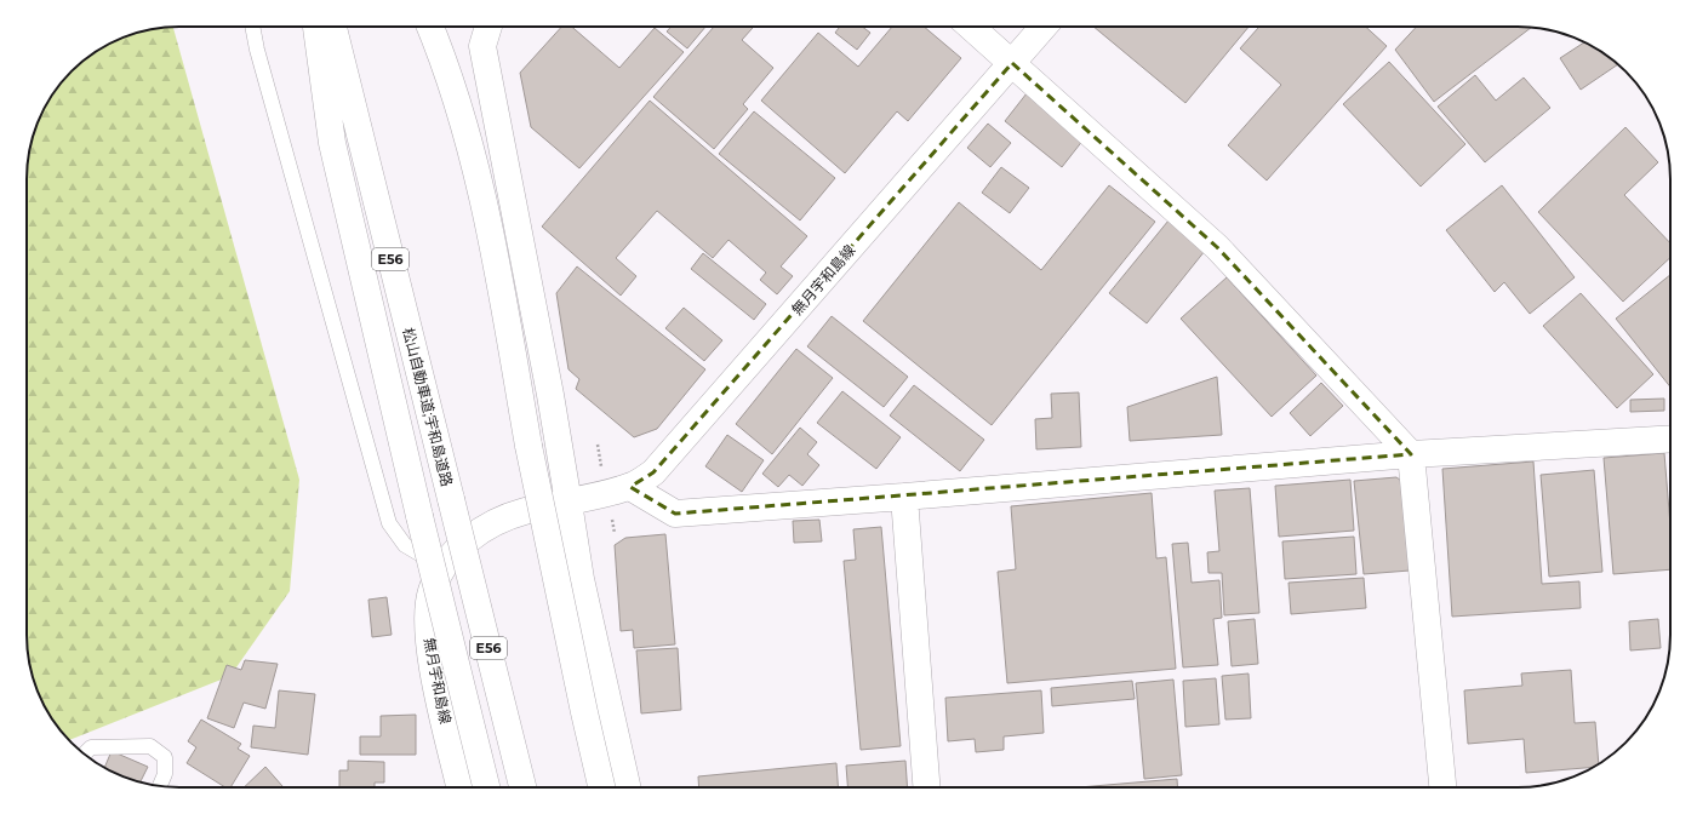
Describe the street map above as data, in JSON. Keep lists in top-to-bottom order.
{
  "streets": {
    "main road": ["E56", "無月宇和島線", "松山自動車道;宇和島道路"]
  }
}
